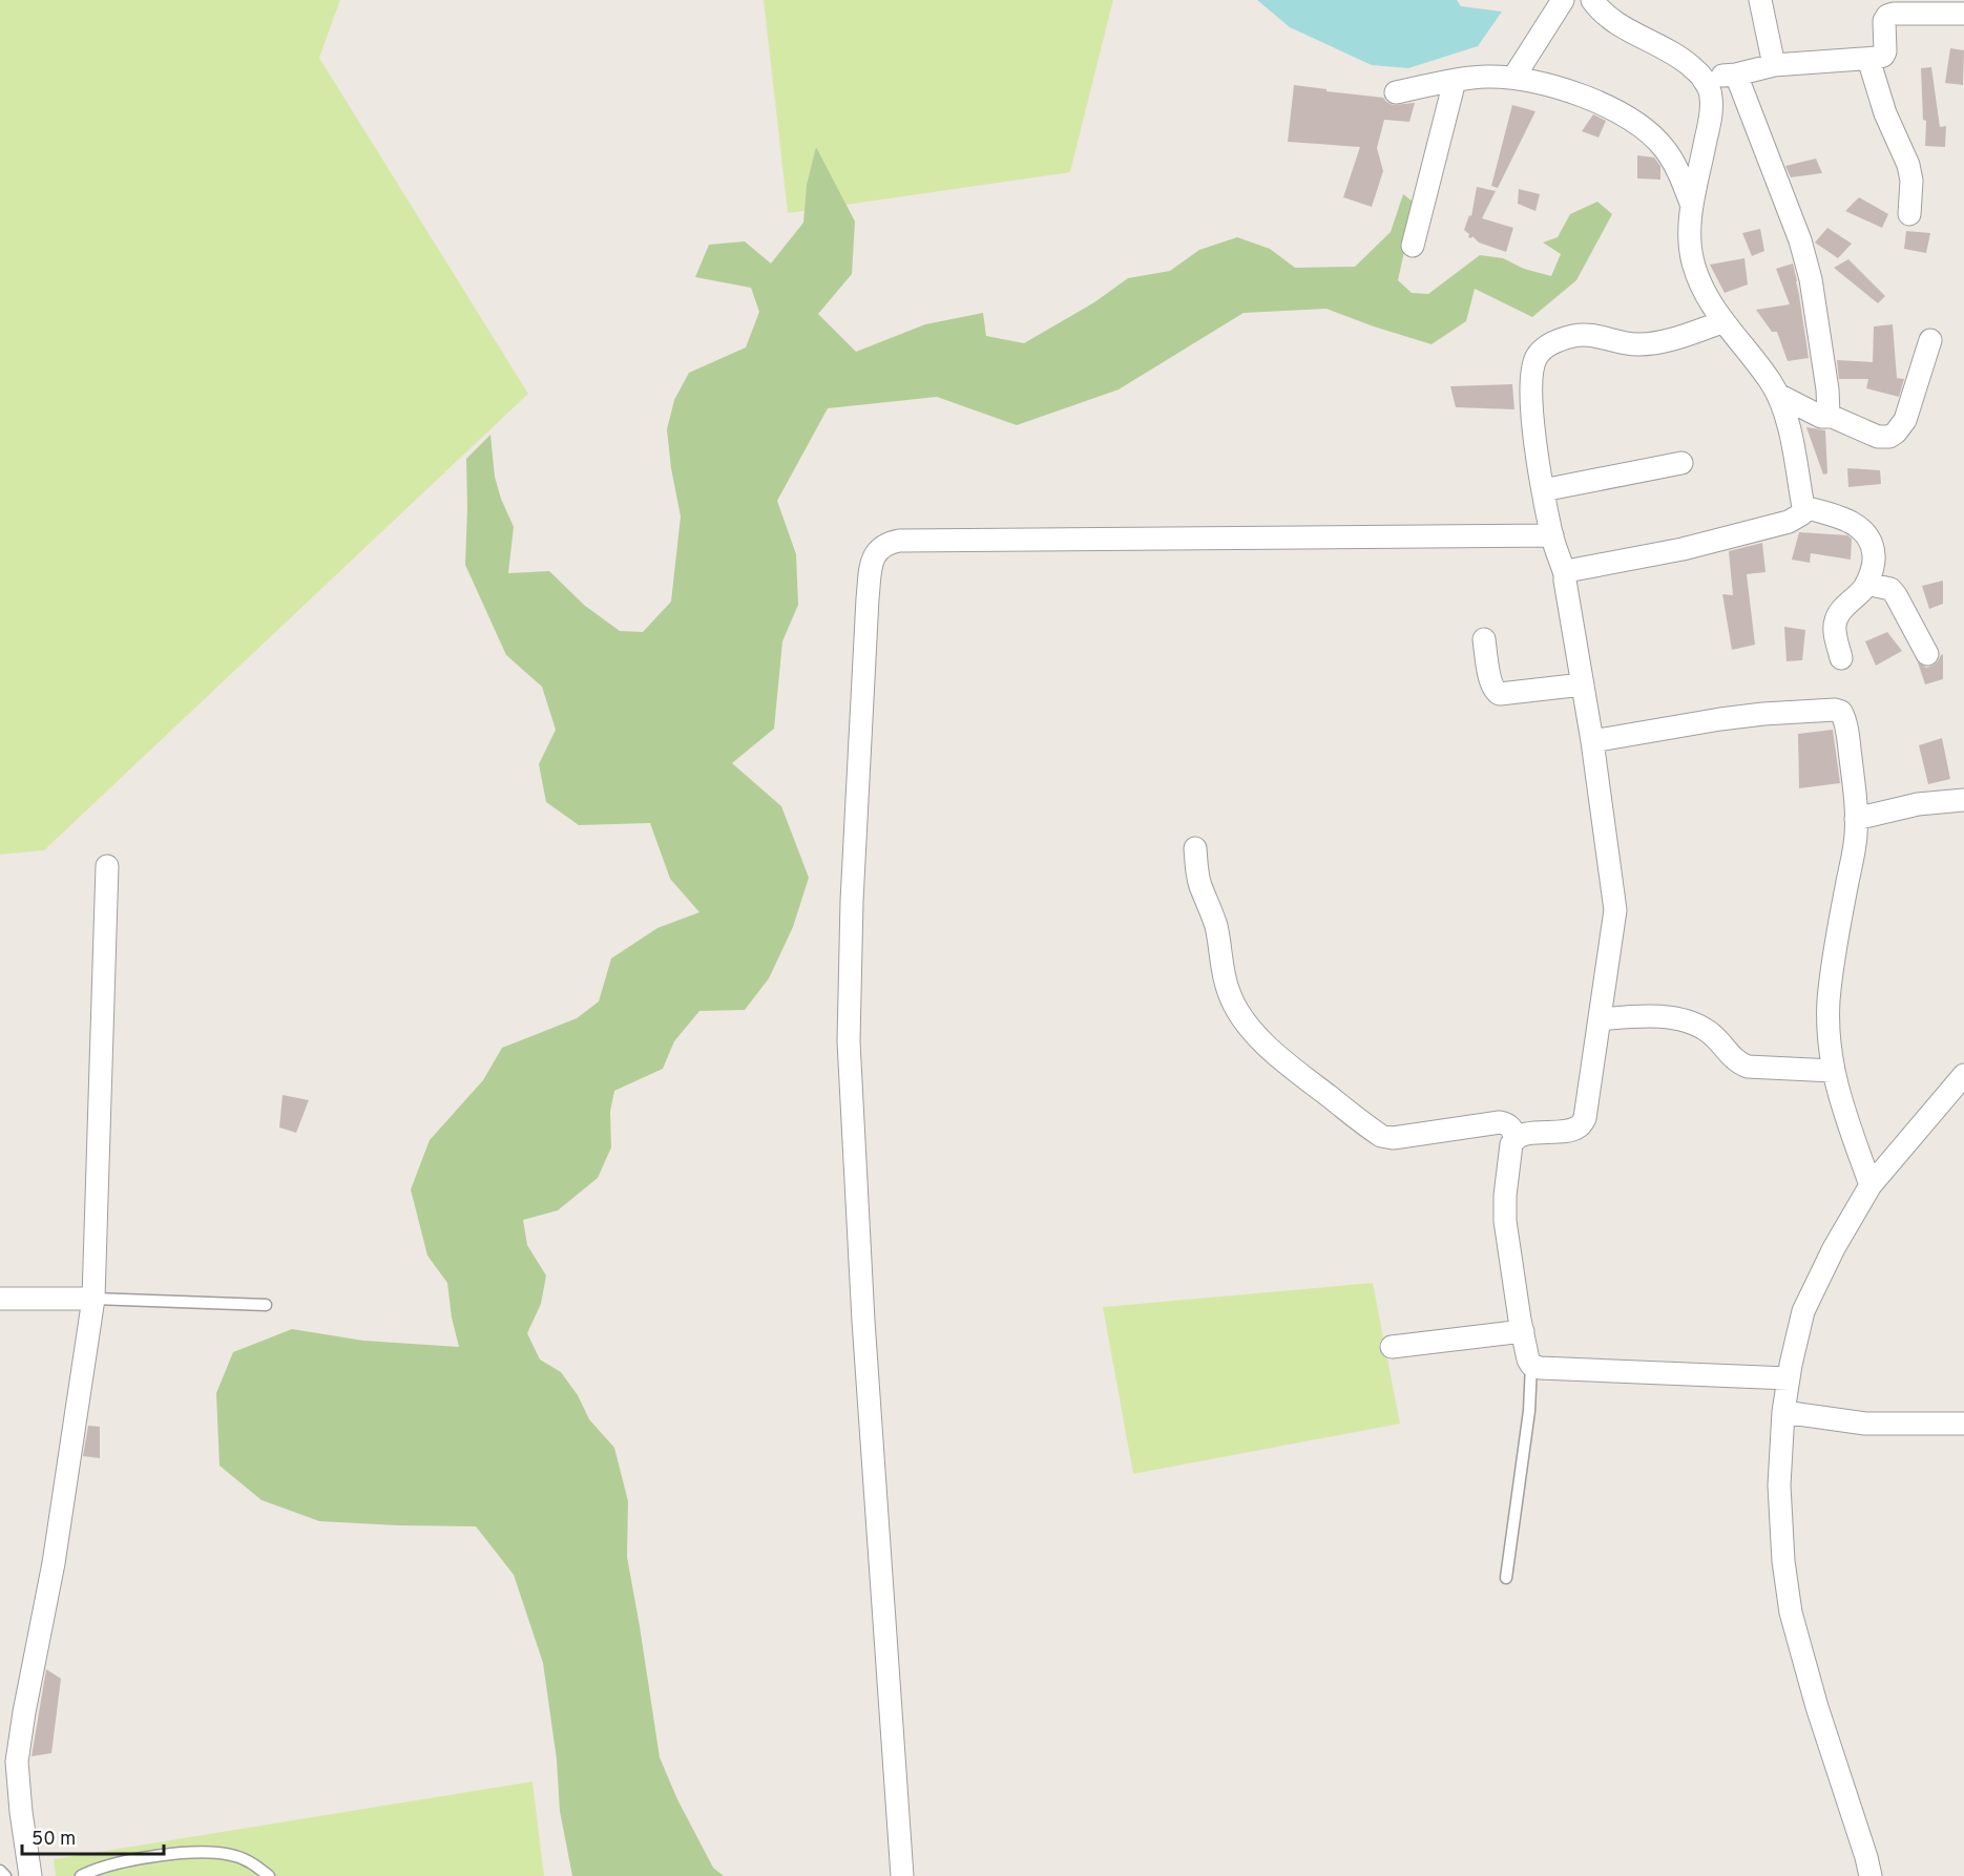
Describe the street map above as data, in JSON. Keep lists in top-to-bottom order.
{
  "scale_bar": "50 m"
}
